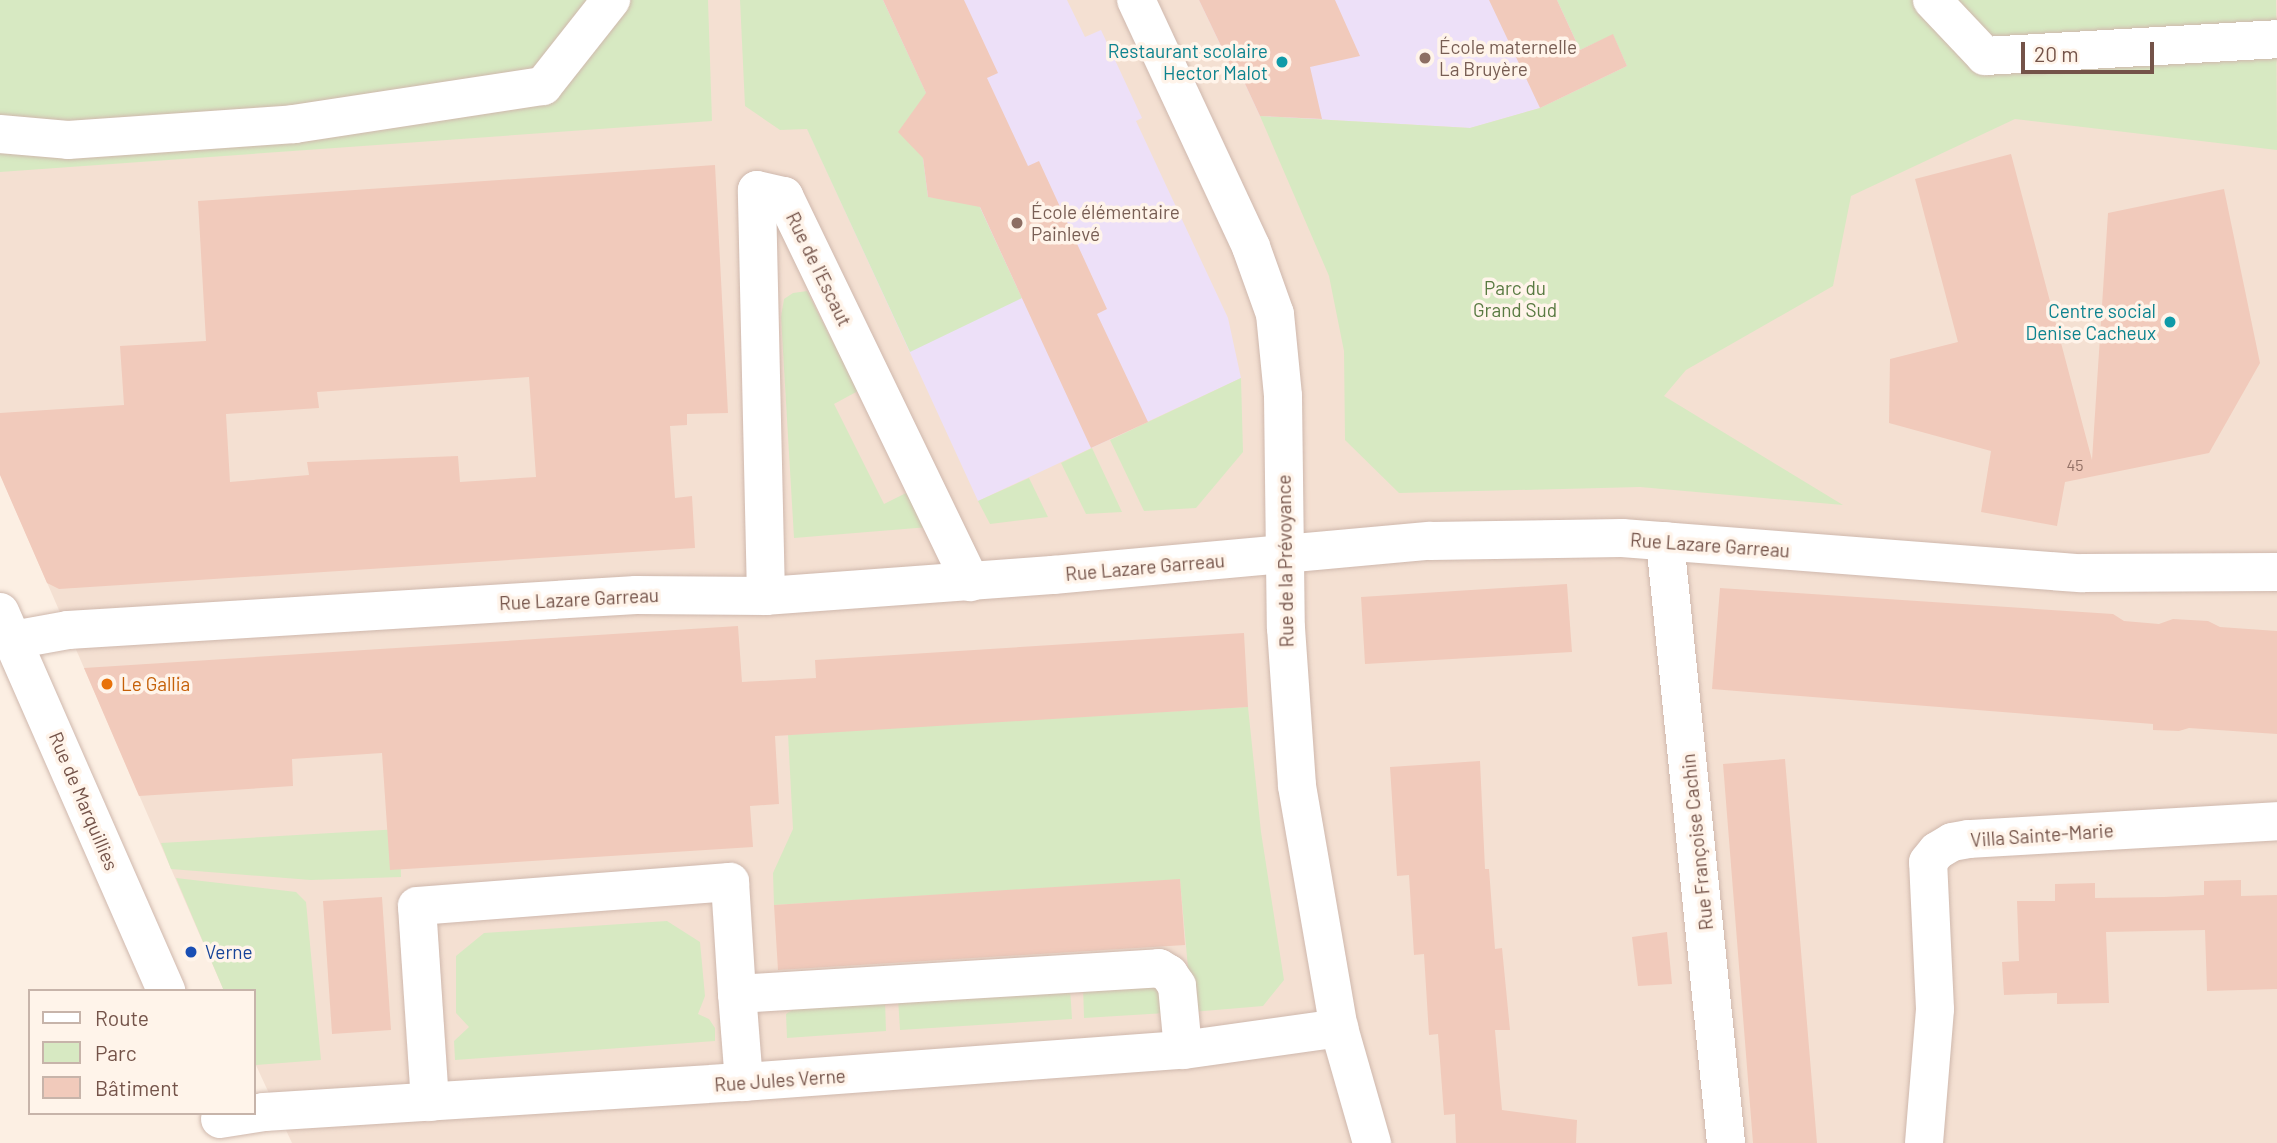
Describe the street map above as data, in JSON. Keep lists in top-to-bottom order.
{
  "streets": {
    "street": [
      "Rue de l'Escaut",
      "Rue Lazare Garreau",
      "Rue de la Prévoyance",
      "Rue de Marquillies",
      "Villa Sainte-Marie",
      "Rue Françoise Cachin",
      "Rue Jules Verne"
    ]
  },
  "crossings": [
    ["Rue de l'Escaut", "Rue Lazare Garreau"],
    ["Rue Lazare Garreau", "Rue de la Prévoyance"],
    ["Rue Lazare Garreau", "Rue de Marquillies"],
    ["Rue Lazare Garreau", "Rue Françoise Cachin"],
    ["Rue de la Prévoyance", "Rue Jules Verne"]
  ],
  "parks": ["Parc du Grand Sud"],
  "places": [
    "École maternelle La Bruyère",
    "Restaurant scolaire Hector Malot",
    "École élémentaire Painlevé",
    "Centre social Denise Cacheux",
    "Le Gallia",
    "Verne"
  ],
  "house_numbers": ["45"],
  "legend": ["Route", "Parc", "Bâtiment"],
  "scale_bar": "20 m"
}
